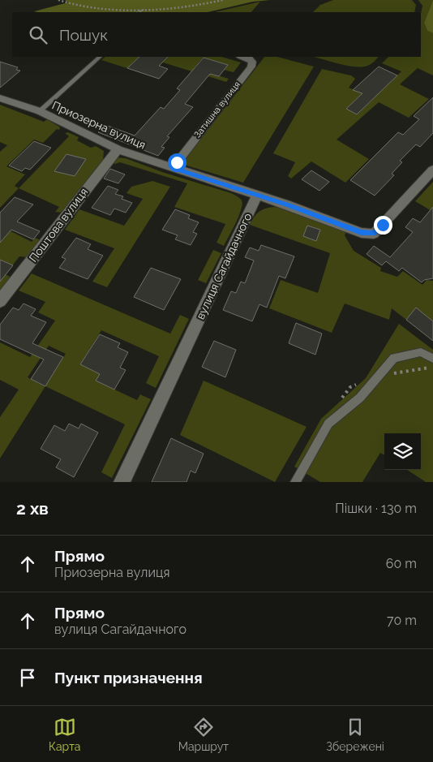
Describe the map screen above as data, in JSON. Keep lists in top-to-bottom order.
{
  "streets": {
    "street": [
      "Затишна вулиця",
      "Приозерна вулиця",
      "Поштова вулиця",
      "вулиця Сагайдачного"
    ]
  },
  "crossings": [
    ["Затишна вулиця", "Приозерна вулиця"],
    ["Приозерна вулиця", "Поштова вулиця"],
    ["Приозерна вулиця", "вулиця Сагайдачного"]
  ],
  "page": {
    "search": "Пошук",
    "heading": ["2 хв", "Пішки · 130 m"],
    "list": [
      ["Прямо", "Приозерна вулиця", "60 m"],
      ["Прямо", "вулиця Сагайдачного", "70 m"],
      "Пункт призначення"
    ],
    "nav": ["Карта", "Маршрут", "Збережені"]
  }
}
